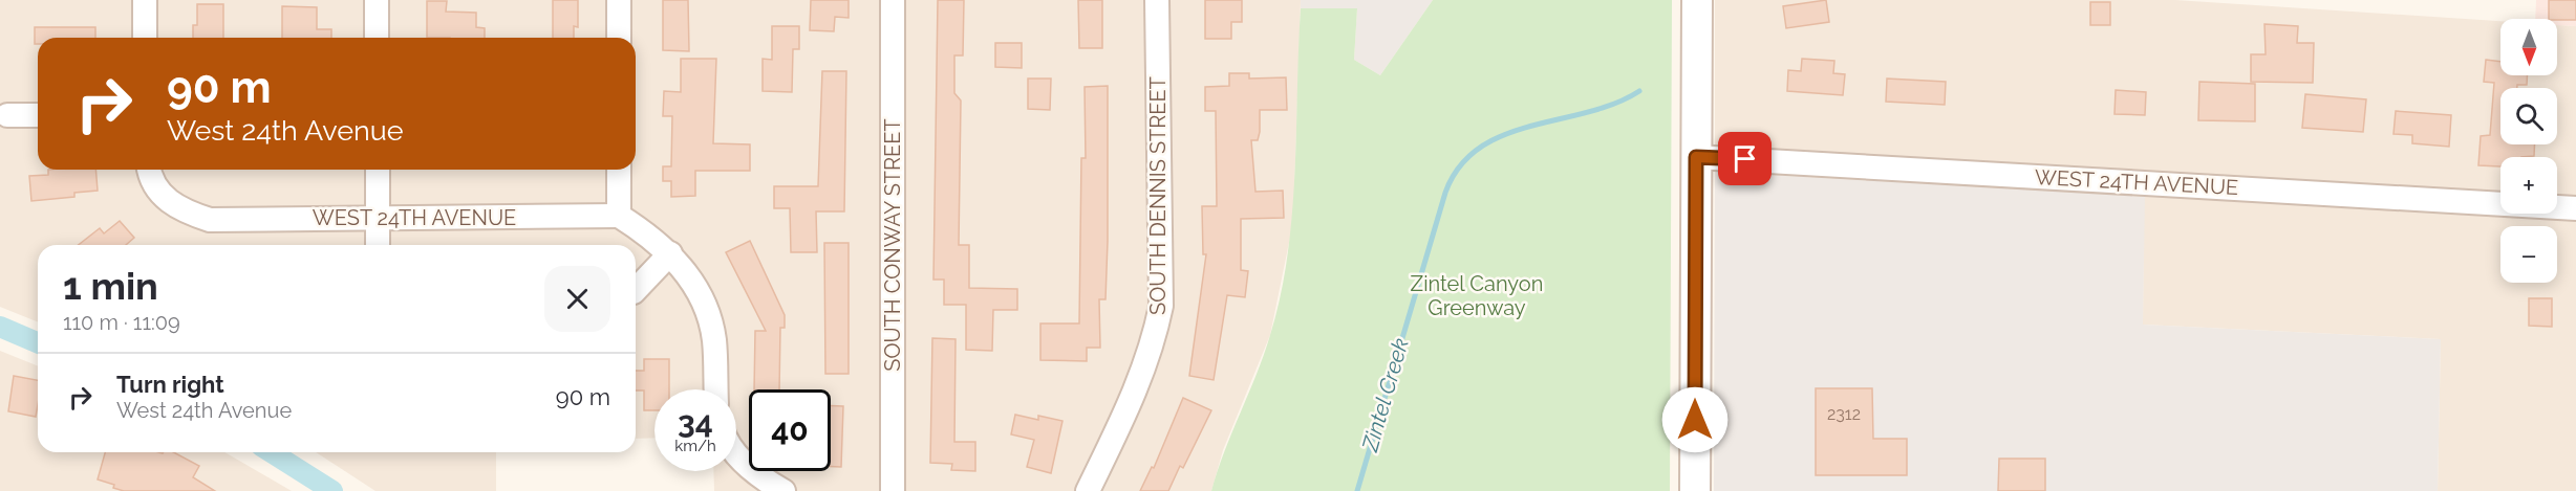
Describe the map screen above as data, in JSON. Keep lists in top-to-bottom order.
{
  "streets": {
    "street": ["WEST 24TH AVENUE", "SOUTH DENNIS STREET", "SOUTH CONWAY STREET"]
  },
  "water": ["Zintel Creek"],
  "parks": ["Zintel Canyon Greenway"],
  "house_numbers": ["2312"],
  "north": "bottom",
  "page": {
    "map_buttons": ["+", "−"],
    "turn": ["90 m", "West 24th Avenue"],
    "heading": ["1 min", "110 m · 11:09"],
    "list": [
      {
        "name": "Turn right",
        "note": "West 24th Avenue",
        "value": "90 m"
      }
    ],
    "speed": "34 km/h",
    "limit": "40"
  }
}
